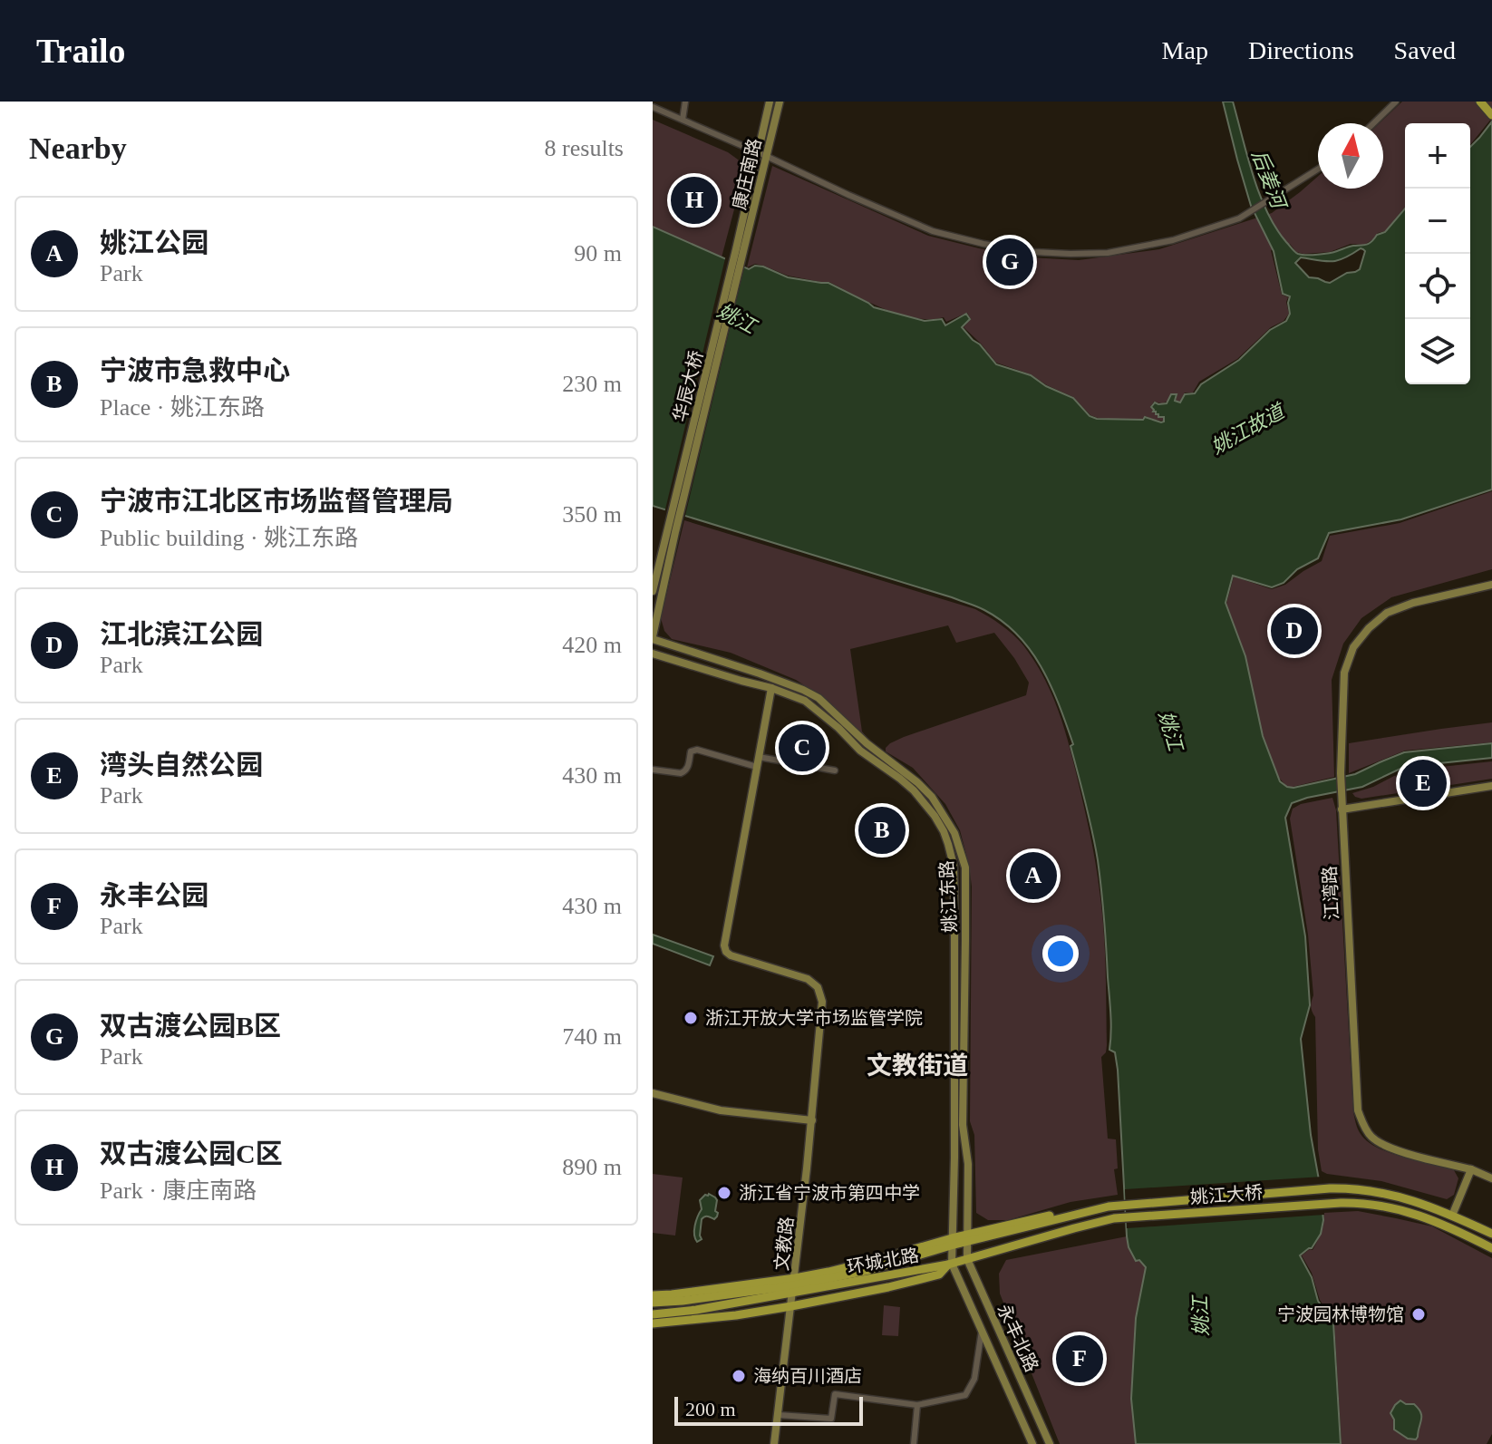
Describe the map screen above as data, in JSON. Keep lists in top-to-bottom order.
{
  "streets": {
    "main road": [
      "康庄南路",
      "华辰大桥",
      "江湾路",
      "姚江东路",
      "姚江大桥",
      "文教路",
      "环城北路",
      "永丰北路"
    ]
  },
  "crossings": [
    ["康庄南路", "华辰大桥"],
    ["姚江东路", "文教路"],
    ["姚江东路", "环城北路"],
    ["姚江东路", "永丰北路"],
    ["姚江大桥", "环城北路"],
    ["文教路", "环城北路"],
    ["环城北路", "永丰北路"]
  ],
  "districts": ["文教街道"],
  "water": ["后姜河", "姚江", "姚江故道"],
  "places": [
    "浙江开放大学市场监管学院",
    "浙江省宁波市第四中学",
    "宁波园林博物馆",
    "海纳百川酒店"
  ],
  "scale_bar": "200 m",
  "north": "top",
  "page": {
    "header": "Trailo",
    "nav": ["Map", "Directions", "Saved"],
    "heading": ["Nearby", "8 results"],
    "map_buttons": ["+", "−"],
    "pins": [
      "H",
      "G",
      "D",
      "C",
      "E",
      "B",
      "A",
      "F"
    ],
    "list": [
      {
        "mark": "A",
        "name": "姚江公园",
        "note": "Park",
        "value": "90 m"
      },
      {
        "mark": "B",
        "name": "宁波市急救中心",
        "note": "Place · 姚江东路",
        "value": "230 m"
      },
      {
        "mark": "C",
        "name": "宁波市江北区市场监督管理局",
        "note": "Public building · 姚江东路",
        "value": "350 m"
      },
      {
        "mark": "D",
        "name": "江北滨江公园",
        "note": "Park",
        "value": "420 m"
      },
      {
        "mark": "E",
        "name": "湾头自然公园",
        "note": "Park",
        "value": "430 m"
      },
      {
        "mark": "F",
        "name": "永丰公园",
        "note": "Park",
        "value": "430 m"
      },
      {
        "mark": "G",
        "name": "双古渡公园B区",
        "note": "Park",
        "value": "740 m"
      },
      {
        "mark": "H",
        "name": "双古渡公园C区",
        "note": "Park · 康庄南路",
        "value": "890 m"
      }
    ],
    "scale": "200 m"
  }
}
